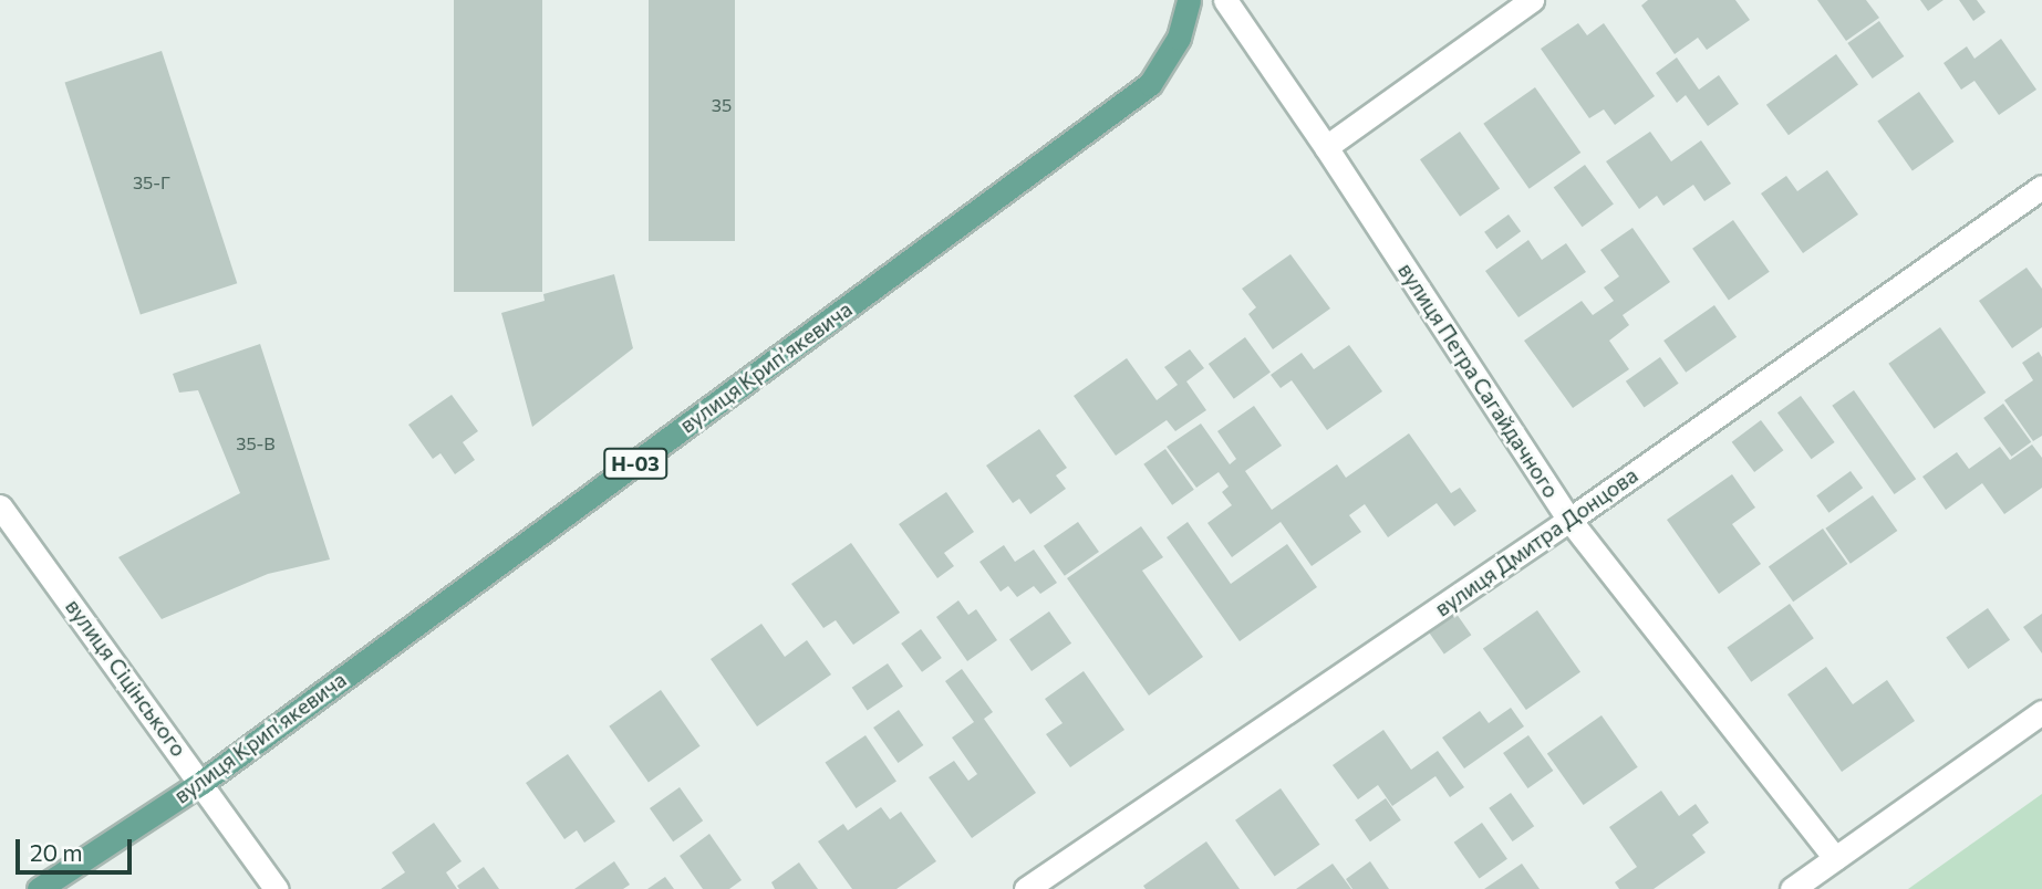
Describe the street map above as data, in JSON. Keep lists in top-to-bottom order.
{
  "streets": {
    "main road": ["вулиця Крипʼякевича", "Н-03"],
    "street": ["вулиця Петра Сагайдачного", "вулиця Дмитра Донцова", "вулиця Сіцінського"]
  },
  "crossings": [
    ["вулиця Крипʼякевича", "вулиця Сіцінського"],
    ["вулиця Петра Сагайдачного", "вулиця Дмитра Донцова"]
  ],
  "house_numbers": ["35", "35-Г", "35-В"],
  "scale_bar": "20 m"
}
